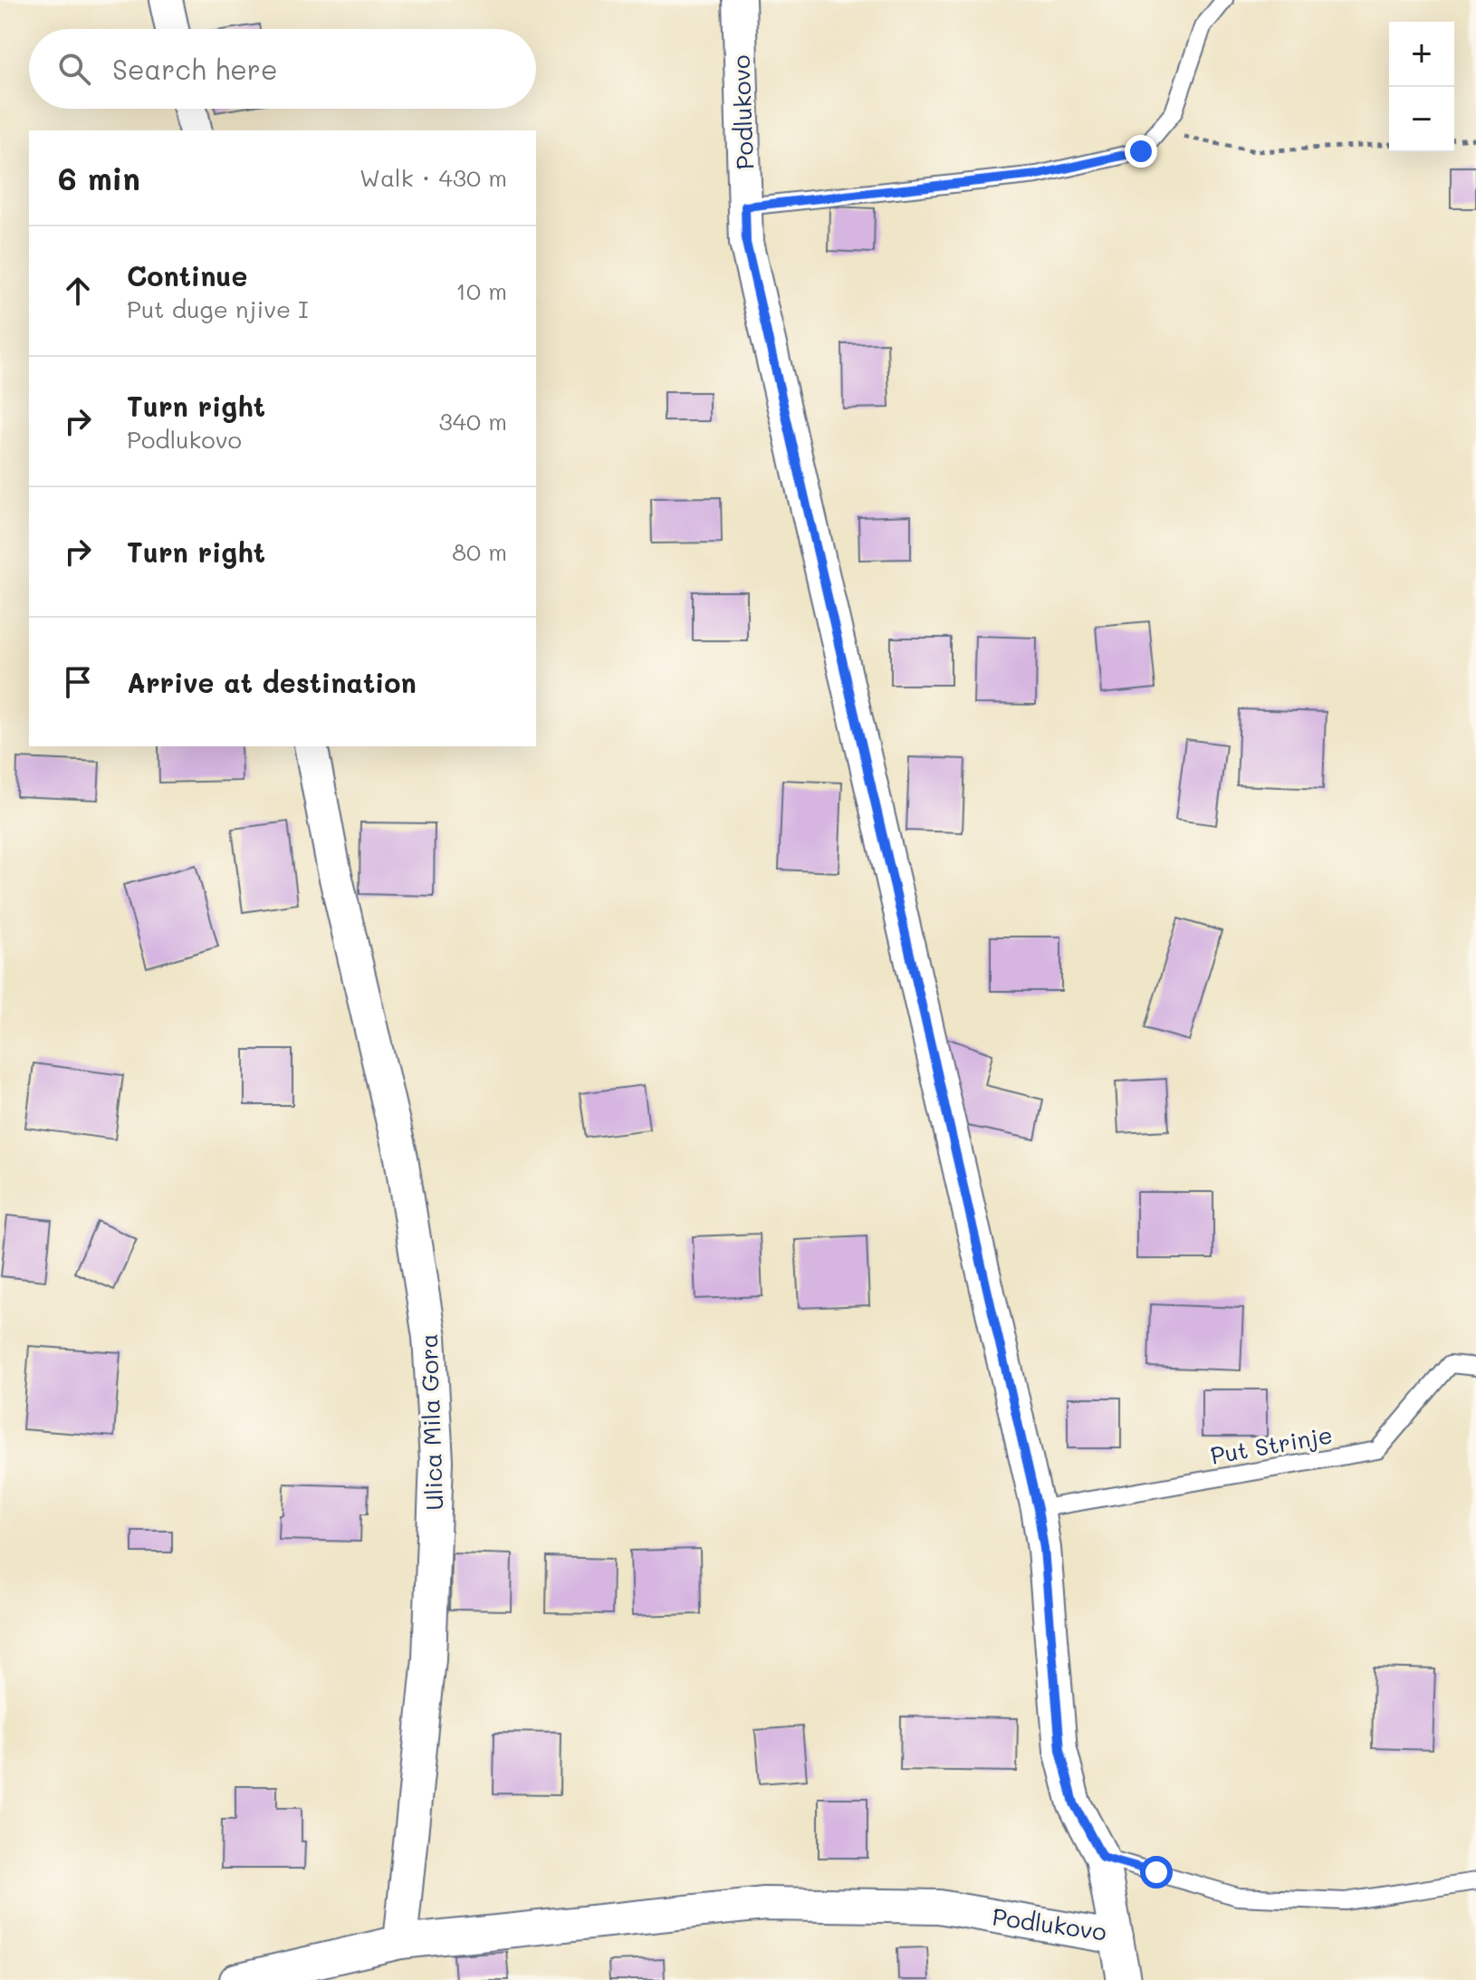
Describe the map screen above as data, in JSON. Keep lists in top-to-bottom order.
{
  "streets": {
    "street": ["Podlukovo", "Ulica Mila Gora"],
    "lane": ["Put Strinje"]
  },
  "crossings": [
    ["Podlukovo", "Ulica Mila Gora"],
    ["Podlukovo", "Put Strinje"]
  ],
  "page": {
    "map_buttons": ["+", "−"],
    "search": "Search here",
    "heading": ["6 min", "Walk · 430 m"],
    "list": [
      ["Continue", "Put duge njive I", "10 m"],
      ["Turn right", "Podlukovo", "340 m"],
      ["Turn right", "80 m"],
      "Arrive at destination"
    ]
  }
}
